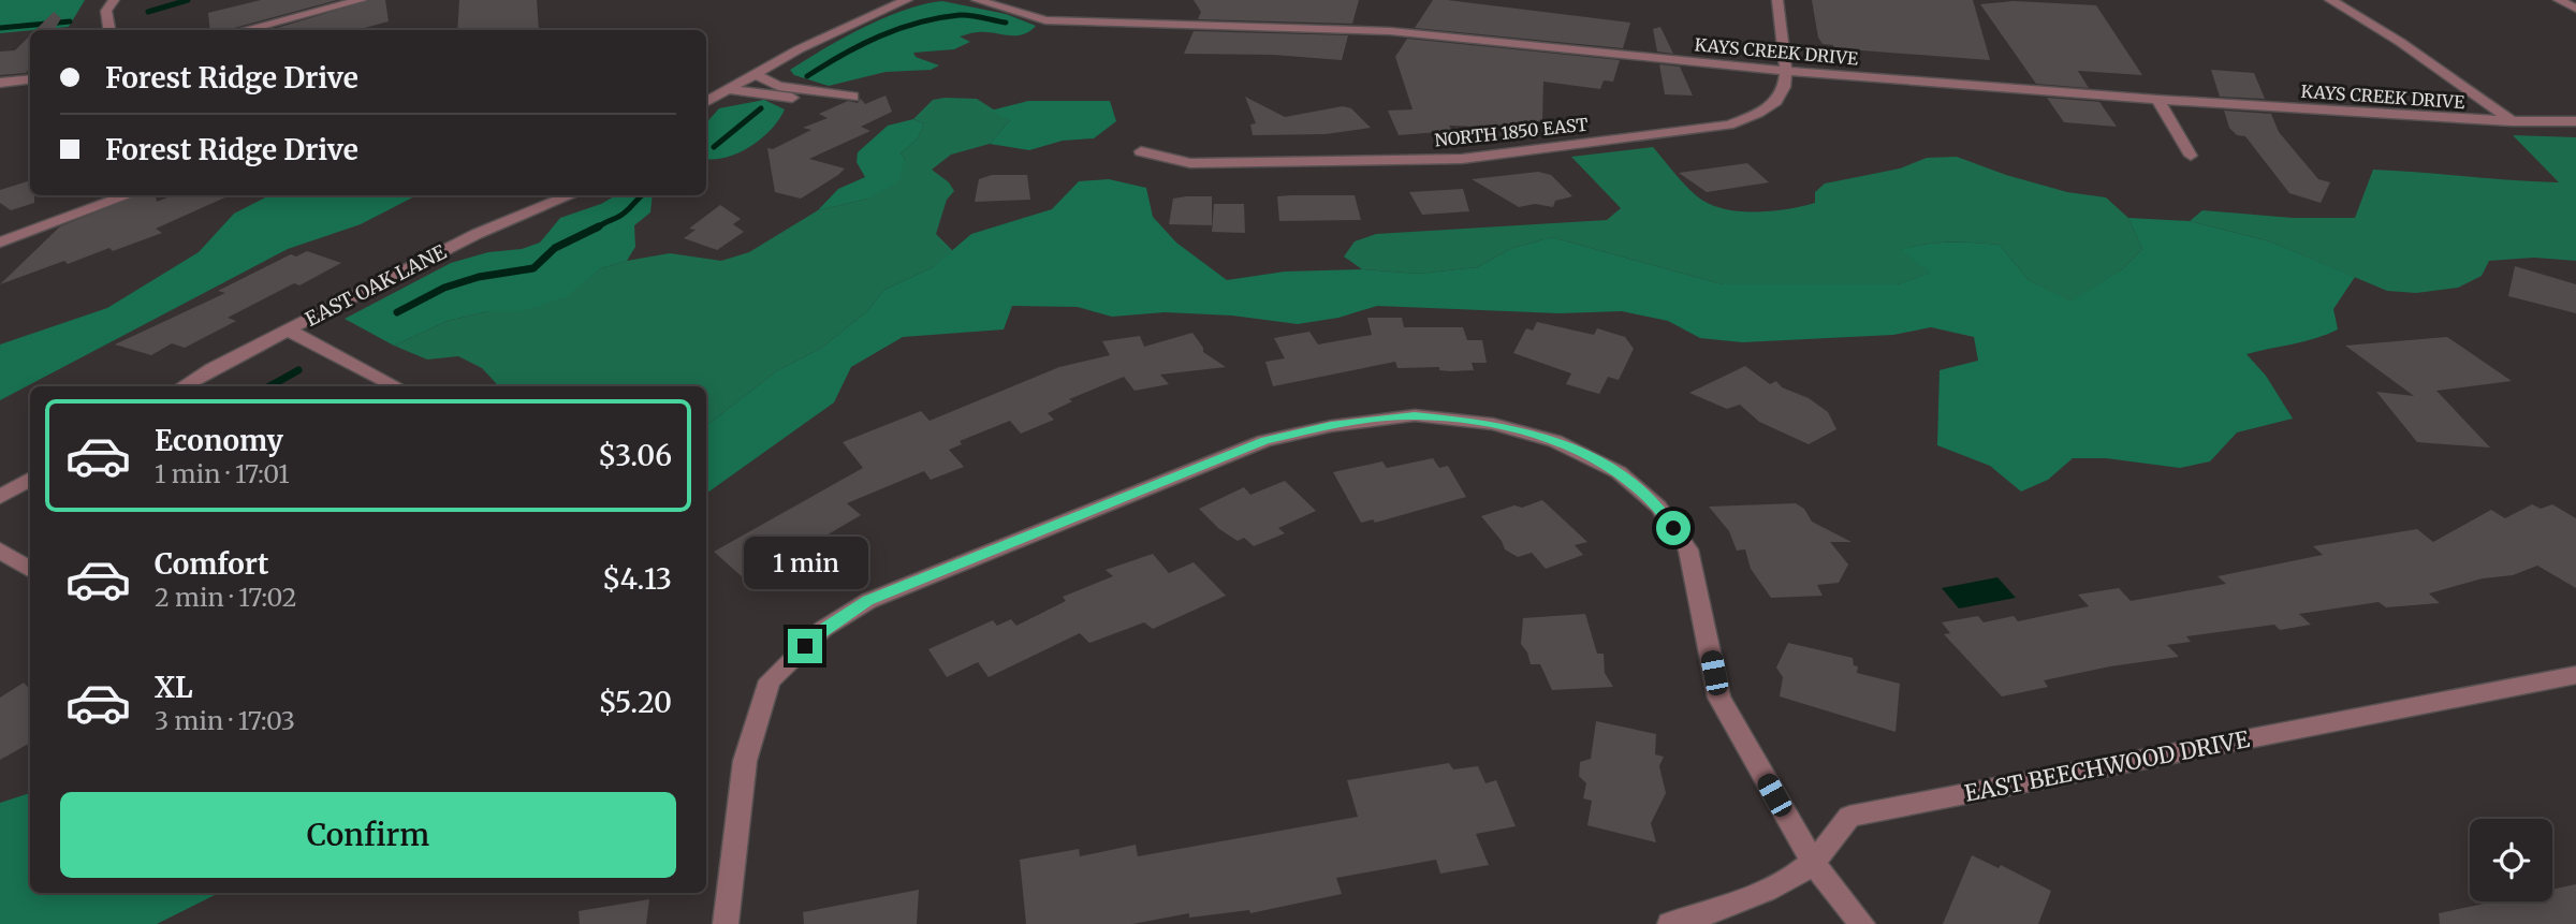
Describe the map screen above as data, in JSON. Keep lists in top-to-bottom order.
{
  "streets": {
    "street": [
      "KAYS CREEK DRIVE",
      "NORTH 1850 EAST",
      "EAST OAK LANE",
      "EAST BEECHWOOD DRIVE"
    ]
  },
  "crossings": [
    ["KAYS CREEK DRIVE", "NORTH 1850 EAST"]
  ],
  "page": {
    "banner": ["Forest Ridge Drive", "Forest Ridge Drive"],
    "list": [
      {
        "name": "Economy",
        "note": "1 min · 17:01",
        "value": "$3.06"
      },
      {
        "name": "Comfort",
        "note": "2 min · 17:02",
        "value": "$4.13"
      },
      {
        "name": "XL",
        "note": "3 min · 17:03",
        "value": "$5.20"
      }
    ],
    "bubble": "1 min",
    "buttons": "Confirm"
  }
}
